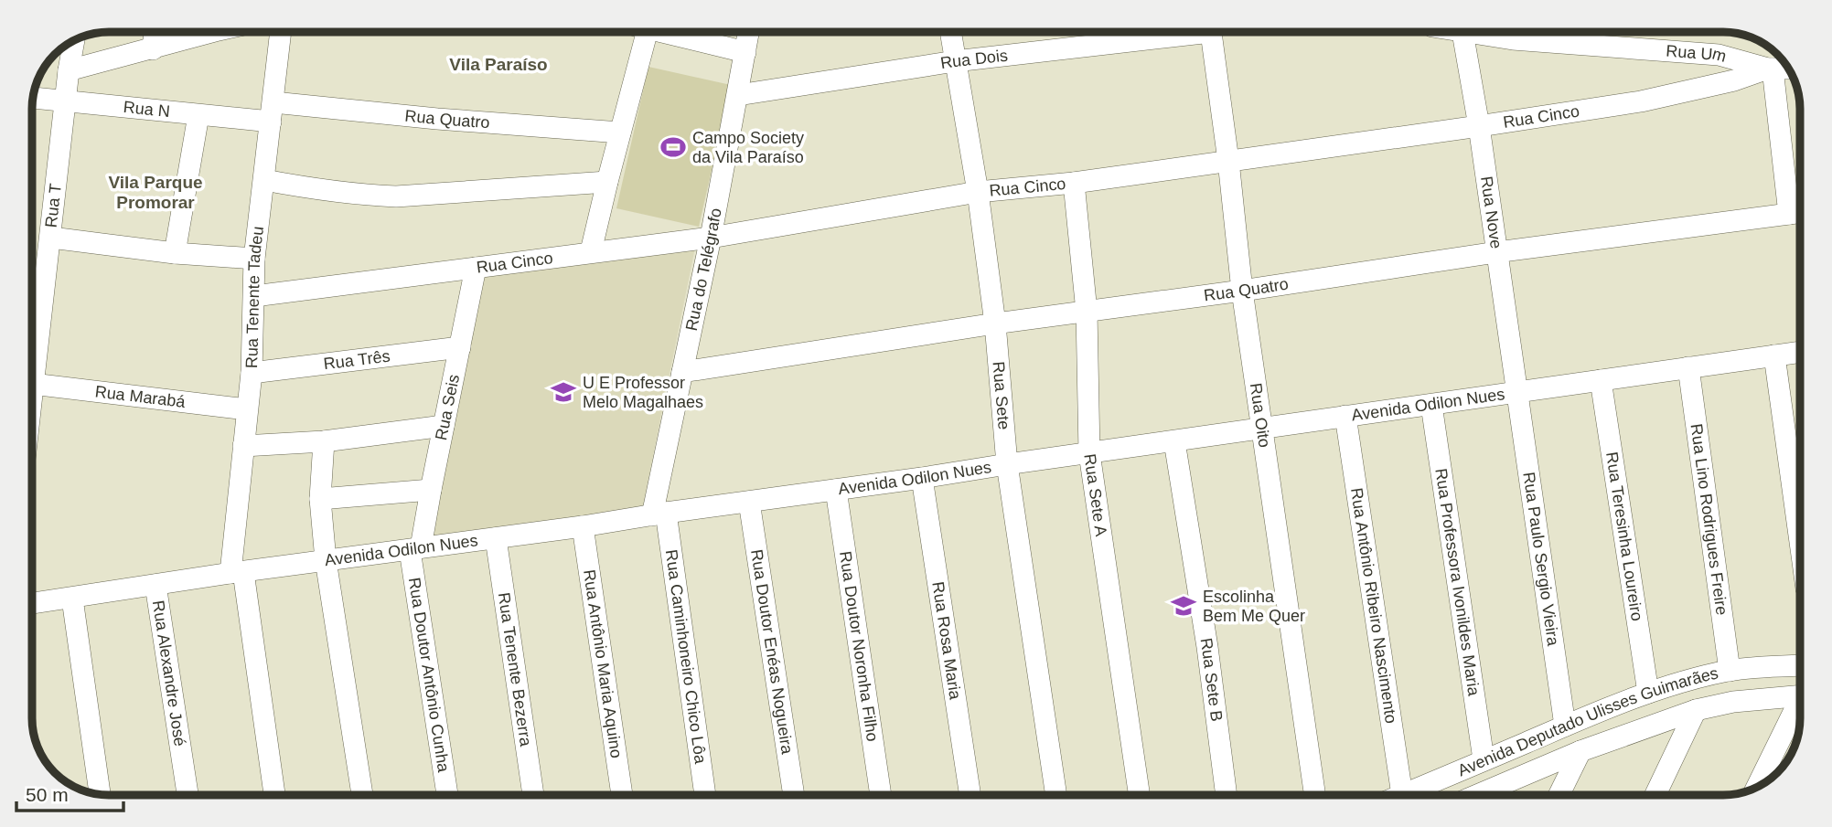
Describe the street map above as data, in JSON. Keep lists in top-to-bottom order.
{
  "streets": {
    "street": [
      "Rua Um",
      "Rua Dois",
      "Rua N",
      "Rua Cinco",
      "Rua Quatro",
      "Rua T",
      "Rua Nove",
      "Rua do Telégrafo",
      "Rua Tenente Tadeu",
      "Rua Três",
      "Rua Sete",
      "Rua Marabá",
      "Avenida Odilon Nues",
      "Rua Seis",
      "Rua Oito",
      "Rua Sete A",
      "Rua Lino Rodrigues Freire",
      "Rua Teresinha Loureiro",
      "Rua Paulo Sergio Vieira",
      "Rua Professora Ivonildes Maria",
      "Rua Antônio Ribeiro Nascimento",
      "Rua Rosa Maria",
      "Rua Doutor Noronha Filho",
      "Rua Doutor Enéas Nogueira",
      "Rua Caminhoneiro Chico Lôa",
      "Rua Antônio Maria Aquino",
      "Rua Tenente Bezerra",
      "Rua Alexandre José",
      "Rua Doutor Antônio Cunha",
      "Rua Sete B",
      "Avenida Deputado Ulisses Guimarães"
    ]
  },
  "crossings": [
    ["Rua Um", "Rua Cinco"],
    ["Rua Um", "Rua Nove"],
    ["Rua Dois", "Rua do Telégrafo"],
    ["Rua Dois", "Rua Sete"],
    ["Rua N", "Rua Quatro"],
    ["Rua N", "Rua T"],
    ["Rua N", "Rua Tenente Tadeu"],
    ["Rua Cinco", "Rua Nove"],
    ["Rua Cinco", "Rua do Telégrafo"],
    ["Rua Cinco", "Rua Tenente Tadeu"],
    ["Rua Cinco", "Rua Sete"],
    ["Rua Cinco", "Rua Seis"],
    ["Rua Cinco", "Rua Oito"],
    ["Rua Cinco", "Rua Sete A"],
    ["Rua Quatro", "Rua Nove"],
    ["Rua Quatro", "Rua do Telégrafo"],
    ["Rua Quatro", "Rua Tenente Tadeu"],
    ["Rua Quatro", "Rua Sete"],
    ["Rua Quatro", "Rua Oito"],
    ["Rua Quatro", "Rua Sete A"],
    ["Rua Nove", "Avenida Odilon Nues"],
    ["Rua Nove", "Rua Paulo Sergio Vieira"],
    ["Rua do Telégrafo", "Avenida Odilon Nues"],
    ["Rua do Telégrafo", "Rua Caminhoneiro Chico Lôa"],
    ["Rua Tenente Tadeu", "Rua Três"],
    ["Rua Tenente Tadeu", "Rua Marabá"],
    ["Rua Tenente Tadeu", "Avenida Odilon Nues"],
    ["Rua Três", "Rua Seis"],
    ["Rua Sete", "Avenida Odilon Nues"],
    ["Avenida Odilon Nues", "Rua Seis"],
    ["Avenida Odilon Nues", "Rua Oito"],
    ["Avenida Odilon Nues", "Rua Sete A"],
    ["Avenida Odilon Nues", "Rua Lino Rodrigues Freire"],
    ["Avenida Odilon Nues", "Rua Teresinha Loureiro"],
    ["Avenida Odilon Nues", "Rua Paulo Sergio Vieira"],
    ["Avenida Odilon Nues", "Rua Professora Ivonildes Maria"],
    ["Avenida Odilon Nues", "Rua Antônio Ribeiro Nascimento"],
    ["Avenida Odilon Nues", "Rua Rosa Maria"],
    ["Avenida Odilon Nues", "Rua Doutor Noronha Filho"],
    ["Avenida Odilon Nues", "Rua Doutor Enéas Nogueira"],
    ["Avenida Odilon Nues", "Rua Caminhoneiro Chico Lôa"],
    ["Avenida Odilon Nues", "Rua Antônio Maria Aquino"],
    ["Avenida Odilon Nues", "Rua Tenente Bezerra"],
    ["Avenida Odilon Nues", "Rua Alexandre José"],
    ["Avenida Odilon Nues", "Rua Doutor Antônio Cunha"],
    ["Avenida Odilon Nues", "Rua Sete B"],
    ["Rua Seis", "Rua Doutor Antônio Cunha"],
    ["Rua Lino Rodrigues Freire", "Avenida Deputado Ulisses Guimarães"],
    ["Rua Teresinha Loureiro", "Avenida Deputado Ulisses Guimarães"],
    ["Rua Paulo Sergio Vieira", "Avenida Deputado Ulisses Guimarães"],
    ["Rua Professora Ivonildes Maria", "Avenida Deputado Ulisses Guimarães"],
    ["Rua Antônio Ribeiro Nascimento", "Avenida Deputado Ulisses Guimarães"]
  ],
  "districts": ["Vila Paraíso", "Vila Parque Promorar"],
  "places": {
    "sports": ["Campo Society da Vila Paraíso"],
    "school or university": ["U E Professor Melo Magalhaes", "Escolinha Bem Me Quer"]
  },
  "scale_bar": "50 m"
}
